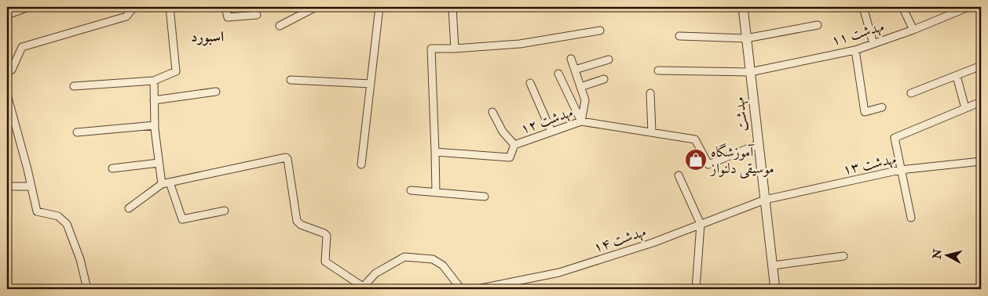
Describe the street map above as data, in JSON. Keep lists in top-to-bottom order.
{
  "streets": {
    "street": [
      "مهدشت ۱۱",
      "مهدشت",
      "مهدشت ۱۲",
      "مهدشت ۱۳",
      "مهدشت ۱۴"
    ]
  },
  "crossings": [
    ["مهدشت ۱۱", "مهدشت"],
    ["مهدشت", "مهدشت ۱۲"],
    ["مهدشت", "مهدشت ۱۳"],
    ["مهدشت", "مهدشت ۱۴"],
    ["مهدشت ۱۳", "مهدشت ۱۴"]
  ],
  "districts": ["اسبورد"],
  "places": {
    "shop": ["آموزشگاه موسیقی دلنواز"]
  },
  "north": "left"
}
